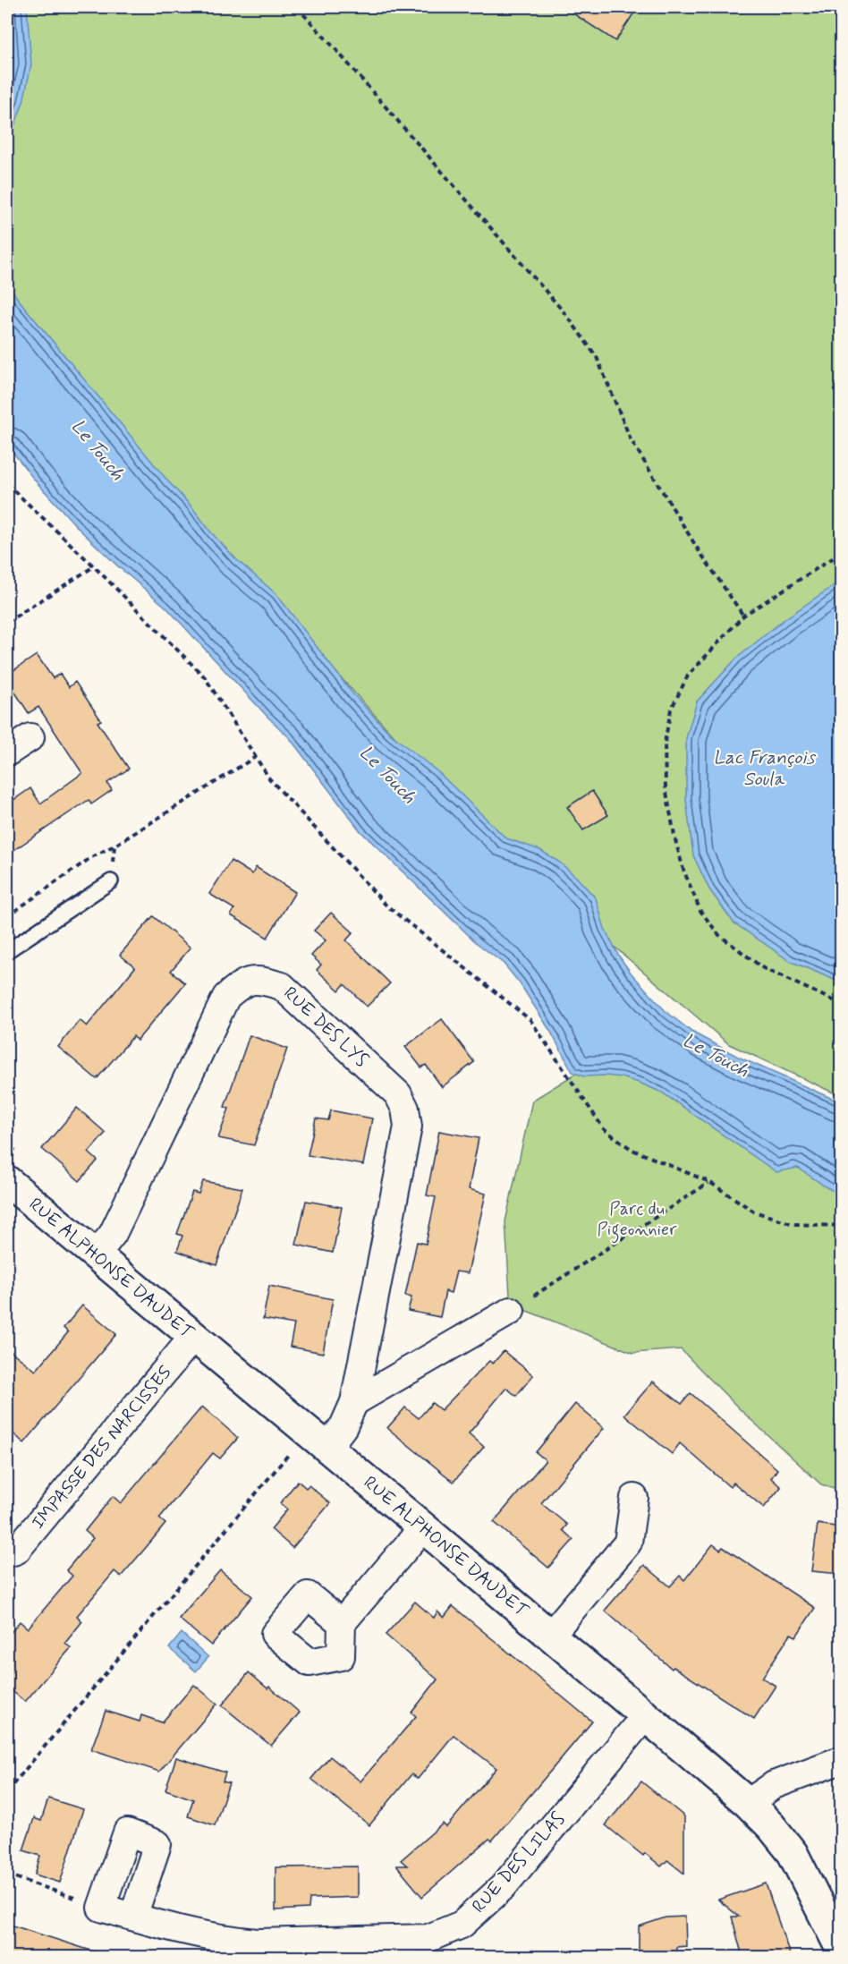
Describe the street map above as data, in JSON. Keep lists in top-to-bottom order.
{
  "streets": {
    "street": [
      "RUE DES LYS",
      "RUE ALPHONSE DAUDET",
      "IMPASSE DES NARCISSES",
      "RUE DES LILAS"
    ]
  },
  "crossings": [
    ["RUE DES LYS", "RUE ALPHONSE DAUDET"],
    ["RUE ALPHONSE DAUDET", "IMPASSE DES NARCISSES"],
    ["RUE ALPHONSE DAUDET", "RUE DES LILAS"]
  ],
  "water": ["Le Touch", "Lac François Soula"],
  "parks": ["Parc du Pigeonnier"]
}
